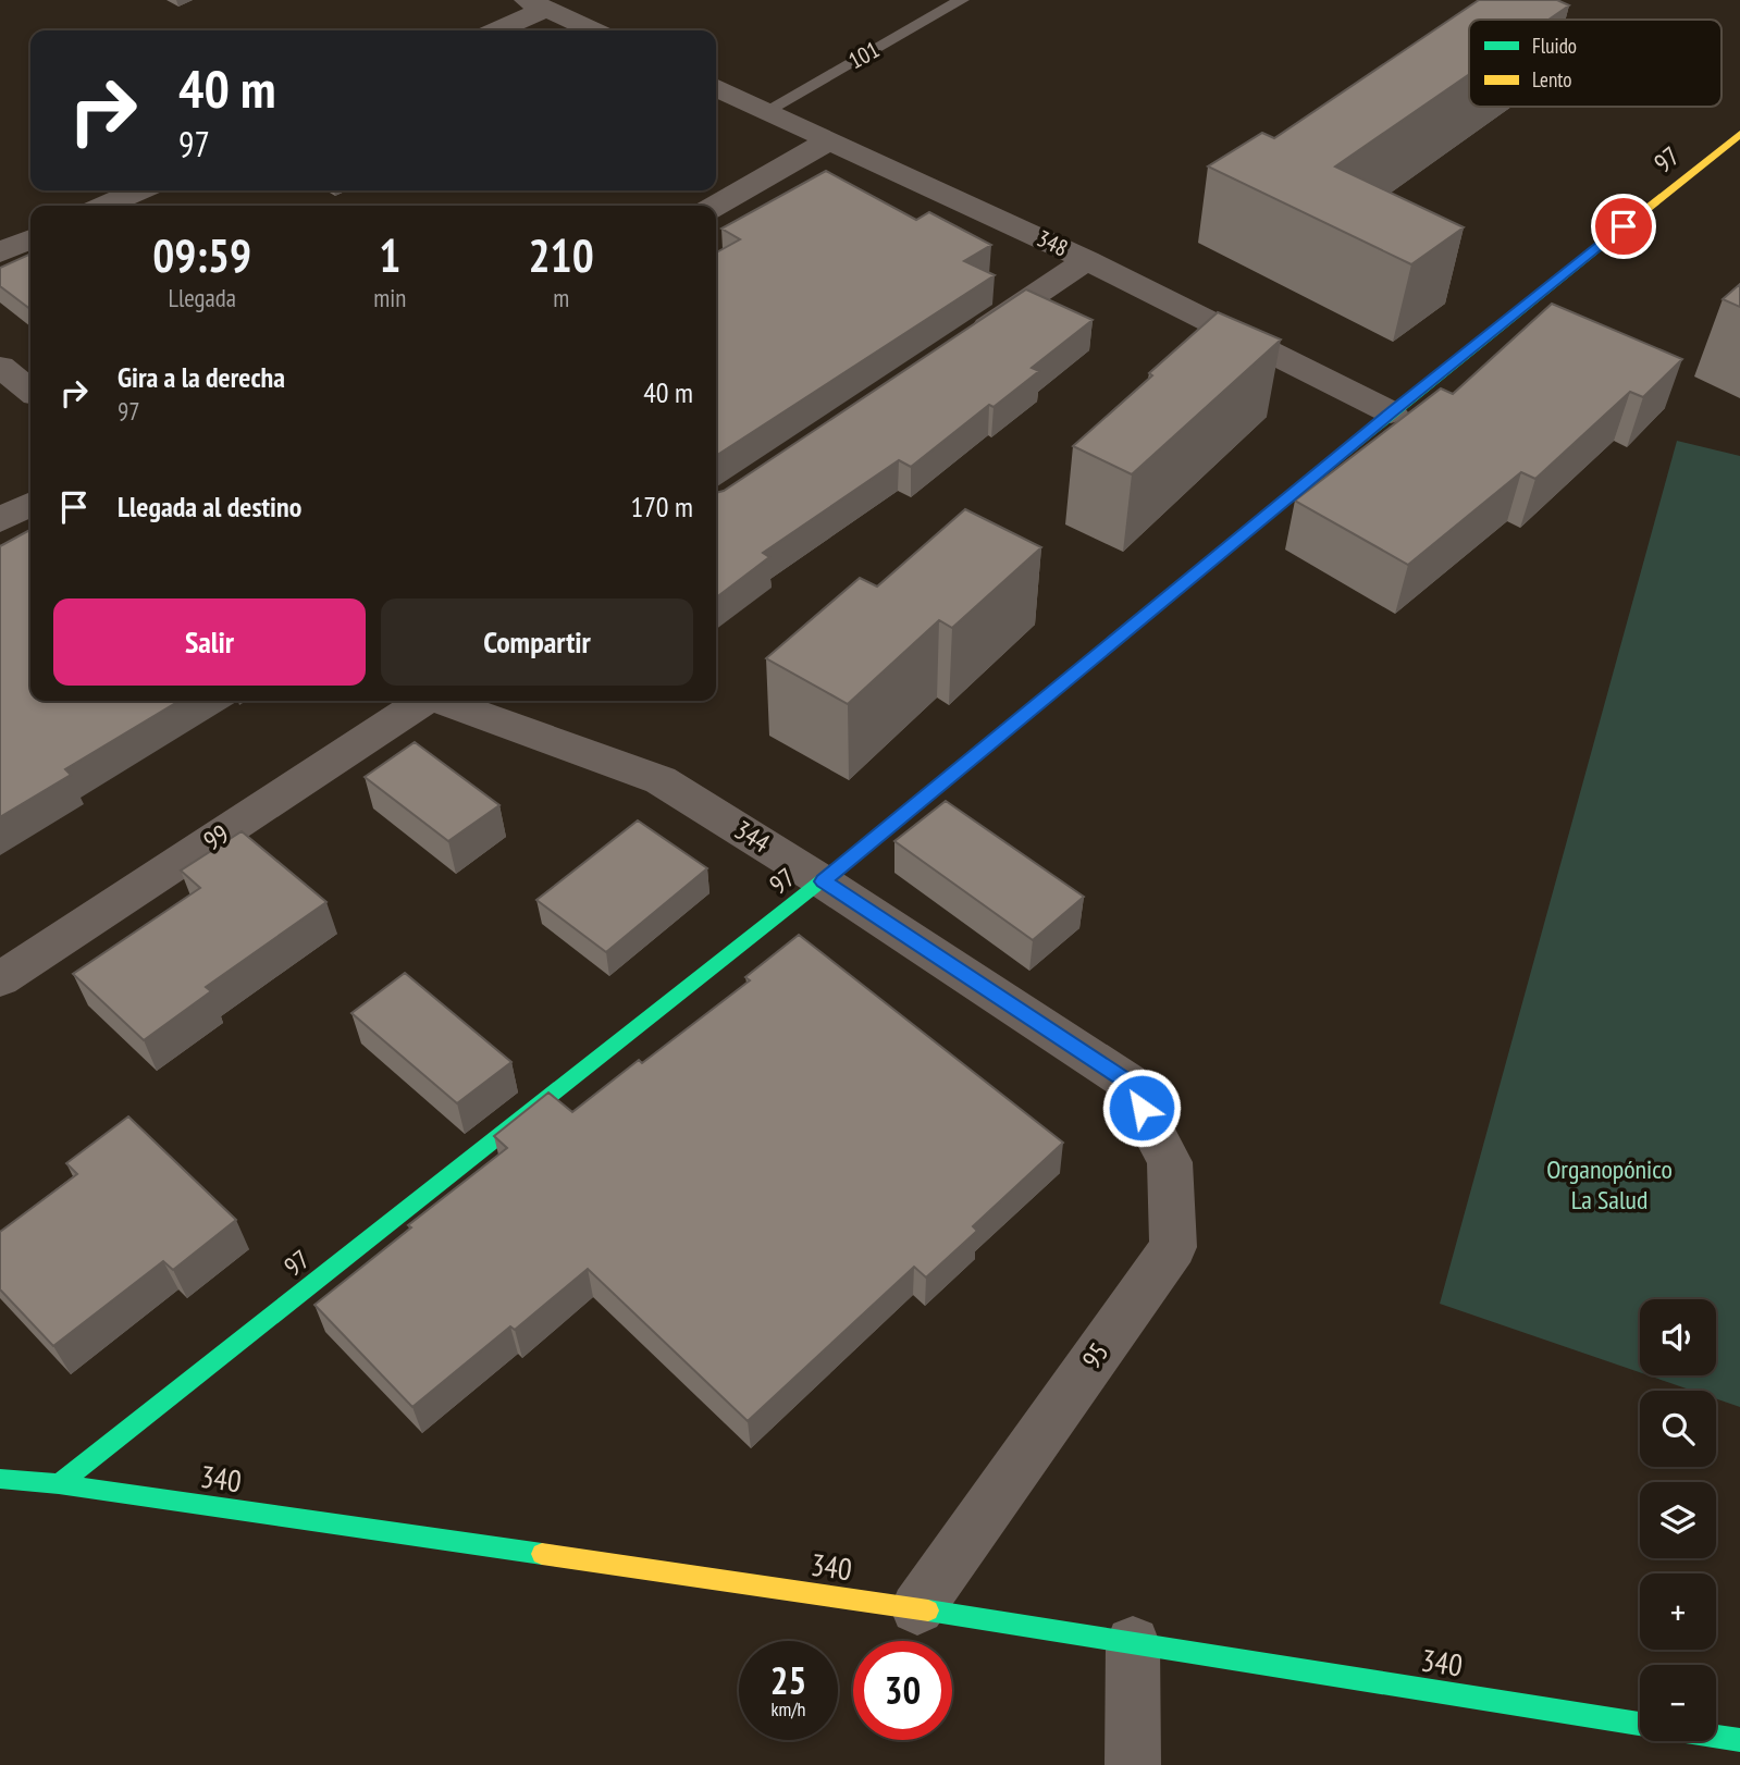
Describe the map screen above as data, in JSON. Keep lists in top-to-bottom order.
{
  "streets": {
    "street": [
      "97",
      "348",
      "344",
      "99",
      "95",
      "340"
    ],
    "lane": ["101"]
  },
  "crossings": [
    ["101", "348"],
    ["97", "348"],
    ["97", "344"],
    ["97", "340"],
    ["344", "95"],
    ["95", "340"]
  ],
  "parks": ["Organopónico La Salud"],
  "legend": ["Fluido", "Lento"],
  "page": {
    "turn": ["40 m", "97"],
    "eta": [
      "09:59",
      "Llegada",
      "1",
      "min",
      "210",
      "m"
    ],
    "list": [
      {
        "name": "Gira a la derecha",
        "note": "97",
        "value": "40 m"
      },
      {
        "name": "Llegada al destino",
        "value": "170 m"
      }
    ],
    "buttons": ["Salir", "Compartir"],
    "map_buttons": ["+", "−"],
    "speed": "25 km/h",
    "limit": "30"
  }
}
